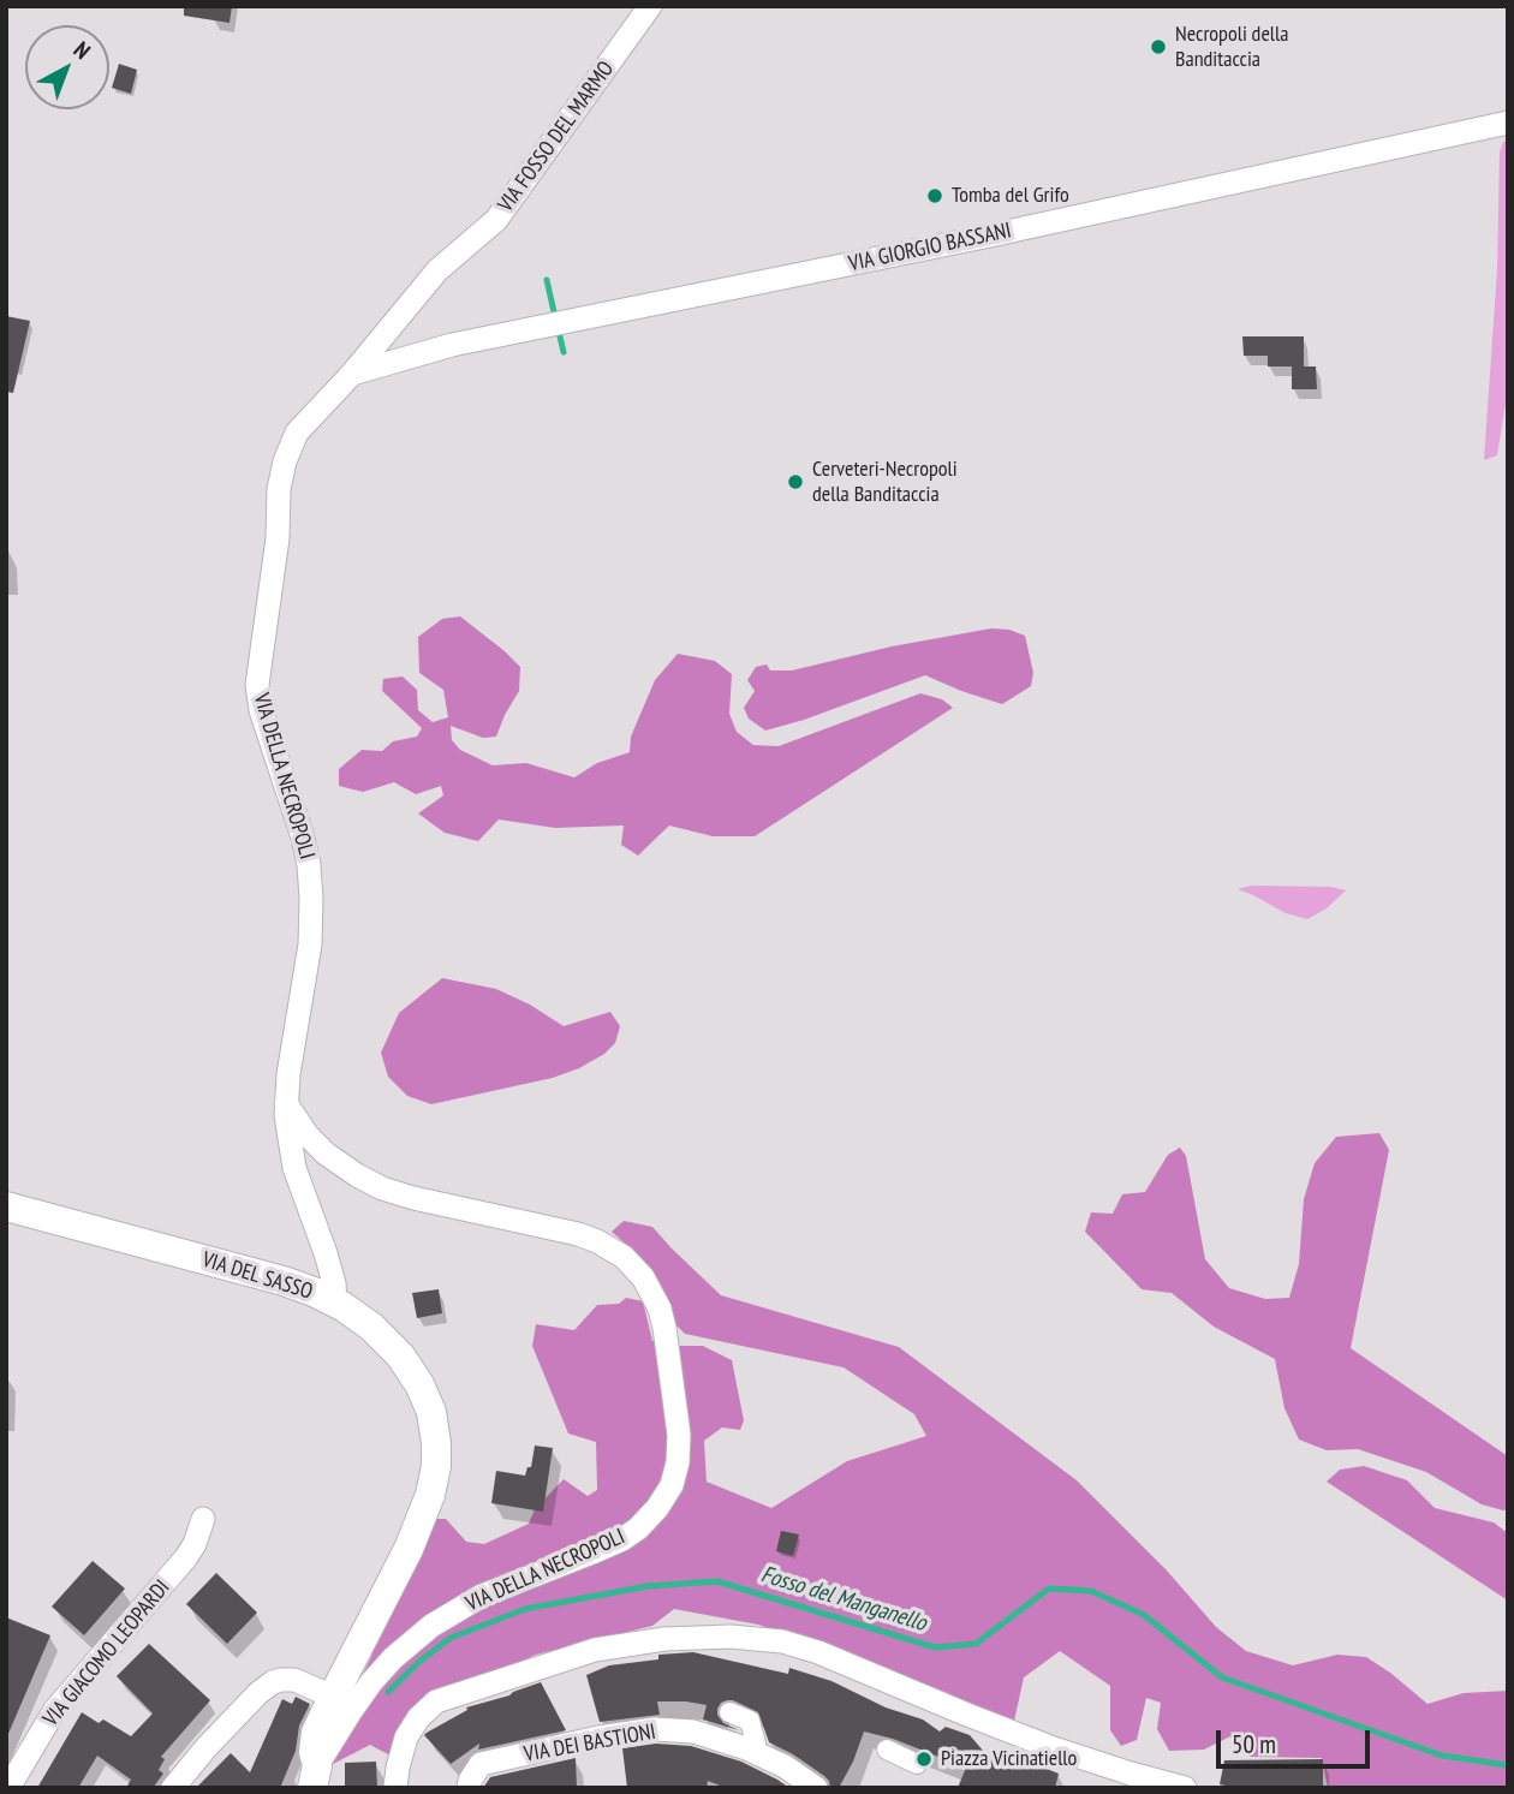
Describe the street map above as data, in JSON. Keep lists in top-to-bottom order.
{
  "streets": {
    "street": [
      "VIA FOSSO DEL MARMO",
      "VIA GIORGIO BASSANI",
      "VIA DELLA NECROPOLI",
      "VIA DEL SASSO",
      "VIA GIACOMO LEOPARDI",
      "VIA DEI BASTIONI"
    ]
  },
  "crossings": [
    ["VIA FOSSO DEL MARMO", "VIA GIORGIO BASSANI"],
    ["VIA FOSSO DEL MARMO", "VIA DELLA NECROPOLI"],
    ["VIA GIORGIO BASSANI", "VIA DELLA NECROPOLI"],
    ["VIA DELLA NECROPOLI", "VIA DEL SASSO"]
  ],
  "water": ["Fosso del Manganello"],
  "places": [
    "Necropoli della Banditaccia",
    "Tomba del Grifo",
    "Cerveteri-Necropoli della Banditaccia",
    "Piazza Vicinatiello"
  ],
  "scale_bar": "50 m",
  "north": "top right"
}
